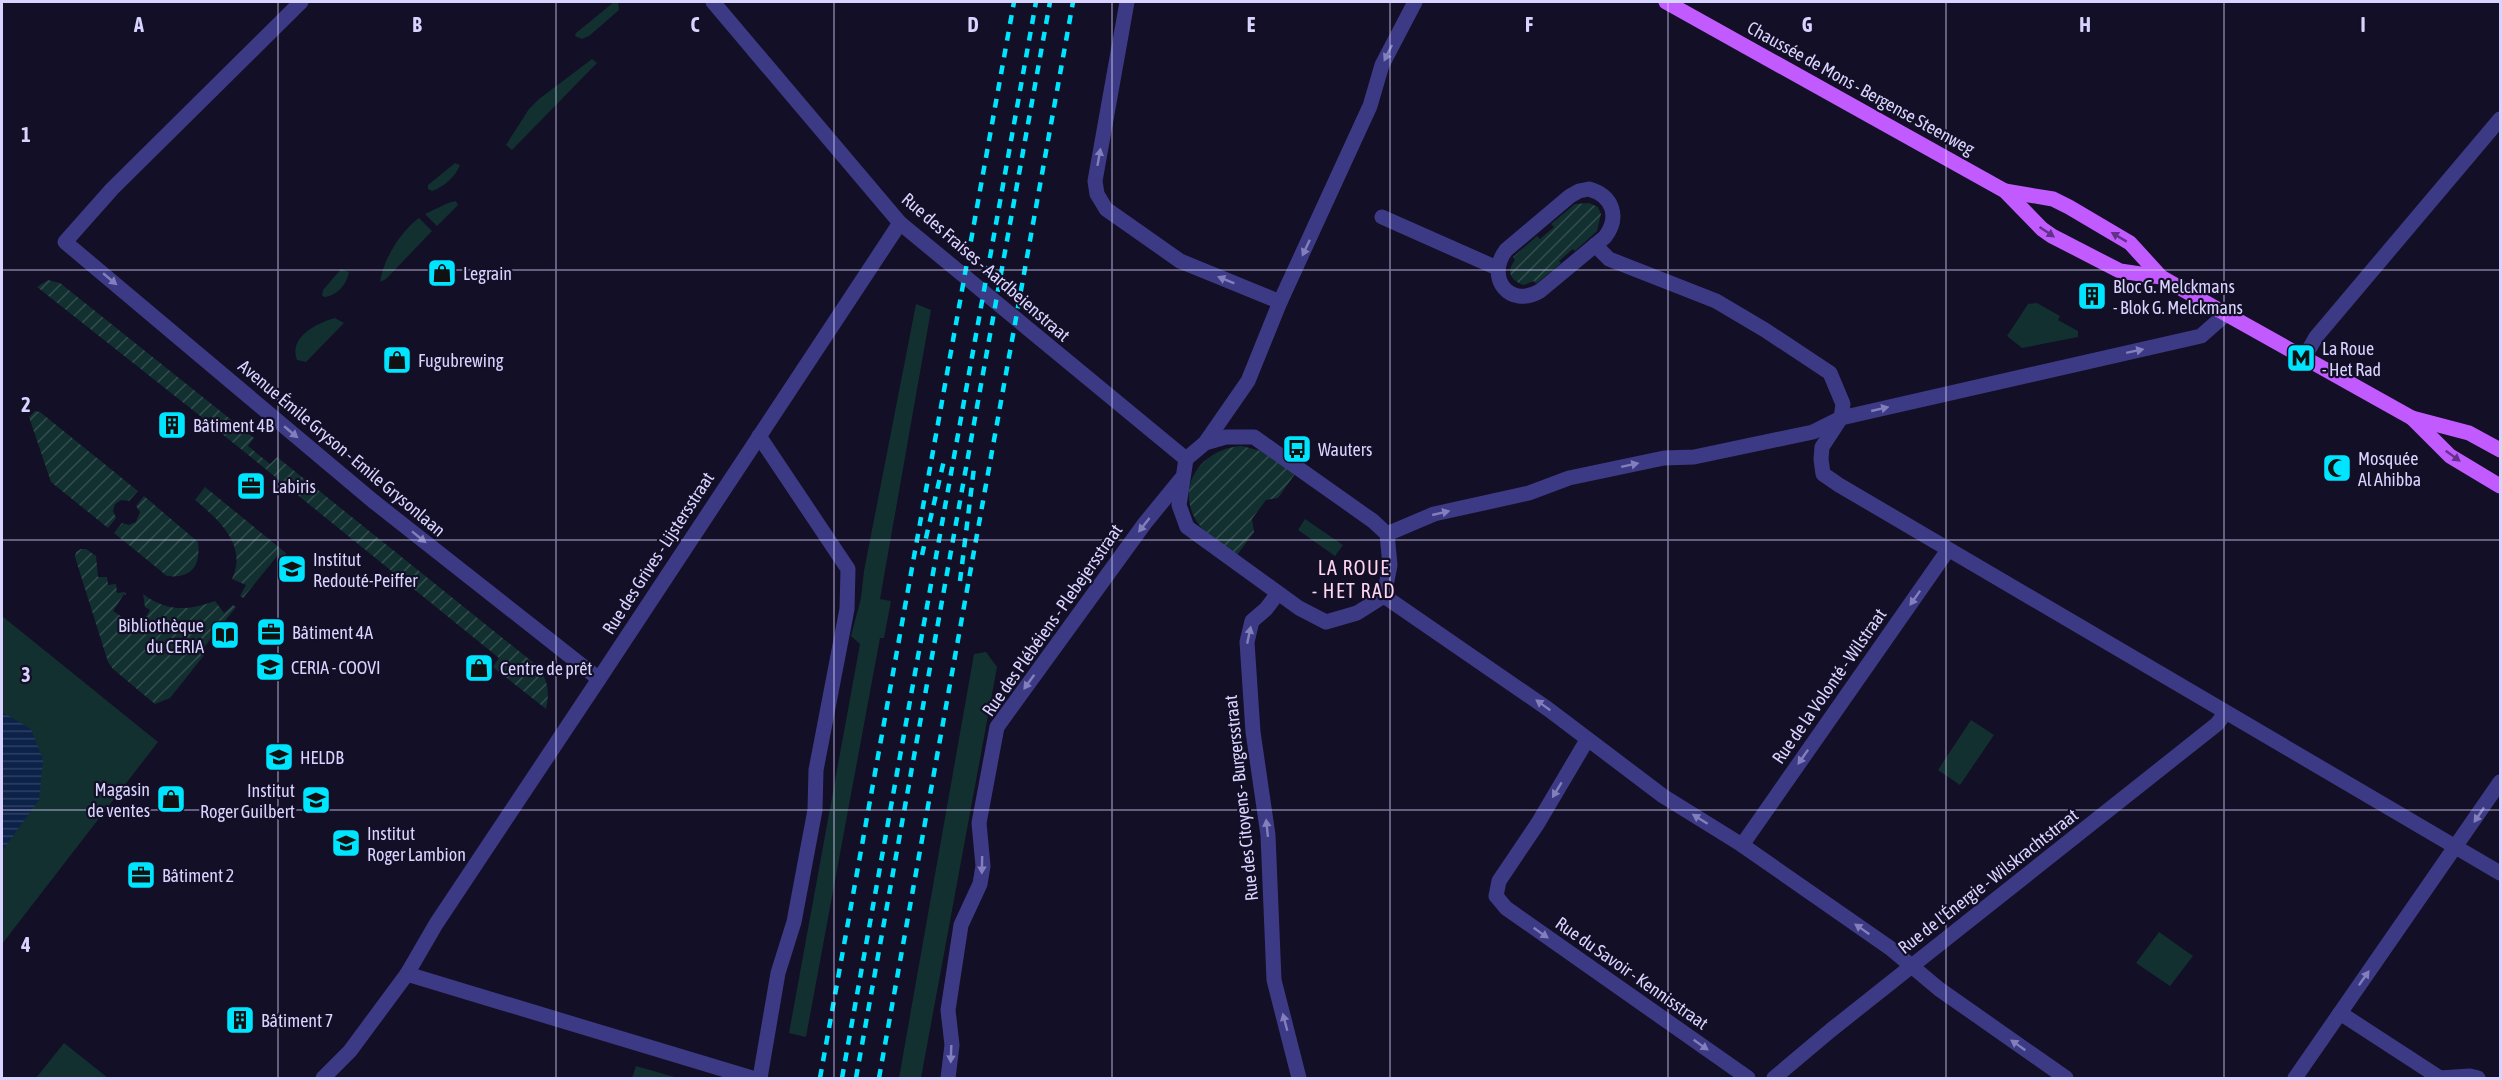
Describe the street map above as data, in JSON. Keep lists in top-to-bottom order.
{
  "streets": {
    "main road": ["Chaussée de Mons - Bergense Steenweg"],
    "street": [
      "Rue des Fraises - Aardbeienstraat",
      "Avenue Émile Gryson - Emile Grysonlaan",
      "Rue des Grives - Lijstersstraat",
      "Rue des Plébéiens - Plebejersstraat",
      "Rue de la Volonté - Wilstraat",
      "Rue des Citoyens - Burgersstraat",
      "Rue de l'Énergie - Wilskrachtstraat",
      "Rue du Savoir - Kennisstraat"
    ]
  },
  "crossings": [
    ["Rue des Fraises - Aardbeienstraat", "Rue des Grives - Lijstersstraat"],
    ["Avenue Émile Gryson - Emile Grysonlaan", "Rue des Grives - Lijstersstraat"]
  ],
  "one_way": ["Rue des Plébéiens - Plebejersstraat", "Rue de la Volonté - Wilstraat", "Rue des Citoyens - Burgersstraat"],
  "districts": ["LA ROUE - HET RAD"],
  "places": {
    "shop": [
      "Legrain",
      "Fugubrewing",
      "Centre de prêt",
      "Magasin de ventes"
    ],
    "building": ["Bloc G. Melckmans - Blok G. Melckmans", "Bâtiment 4B", "Bâtiment 7"],
    "metro station": ["La Roue - Het Rad"],
    "bus stop": ["Wauters"],
    "mosque": ["Mosquée Al Ahibba"],
    "office": ["Labiris", "Bâtiment 4A", "Bâtiment 2"],
    "school or university": [
      "Institut Redouté-Peiffer",
      "CERIA - COOVI",
      "HELDB",
      "Institut Roger Guilbert",
      "Institut Roger Lambion"
    ],
    "library": ["Bibliothèque du CERIA"]
  },
  "grid": {
    "columns": [
      "A",
      "B",
      "C",
      "D",
      "E",
      "F",
      "G",
      "H",
      "I"
    ],
    "rows": [
      "1",
      "2",
      "3",
      "4"
    ]
  }
}
